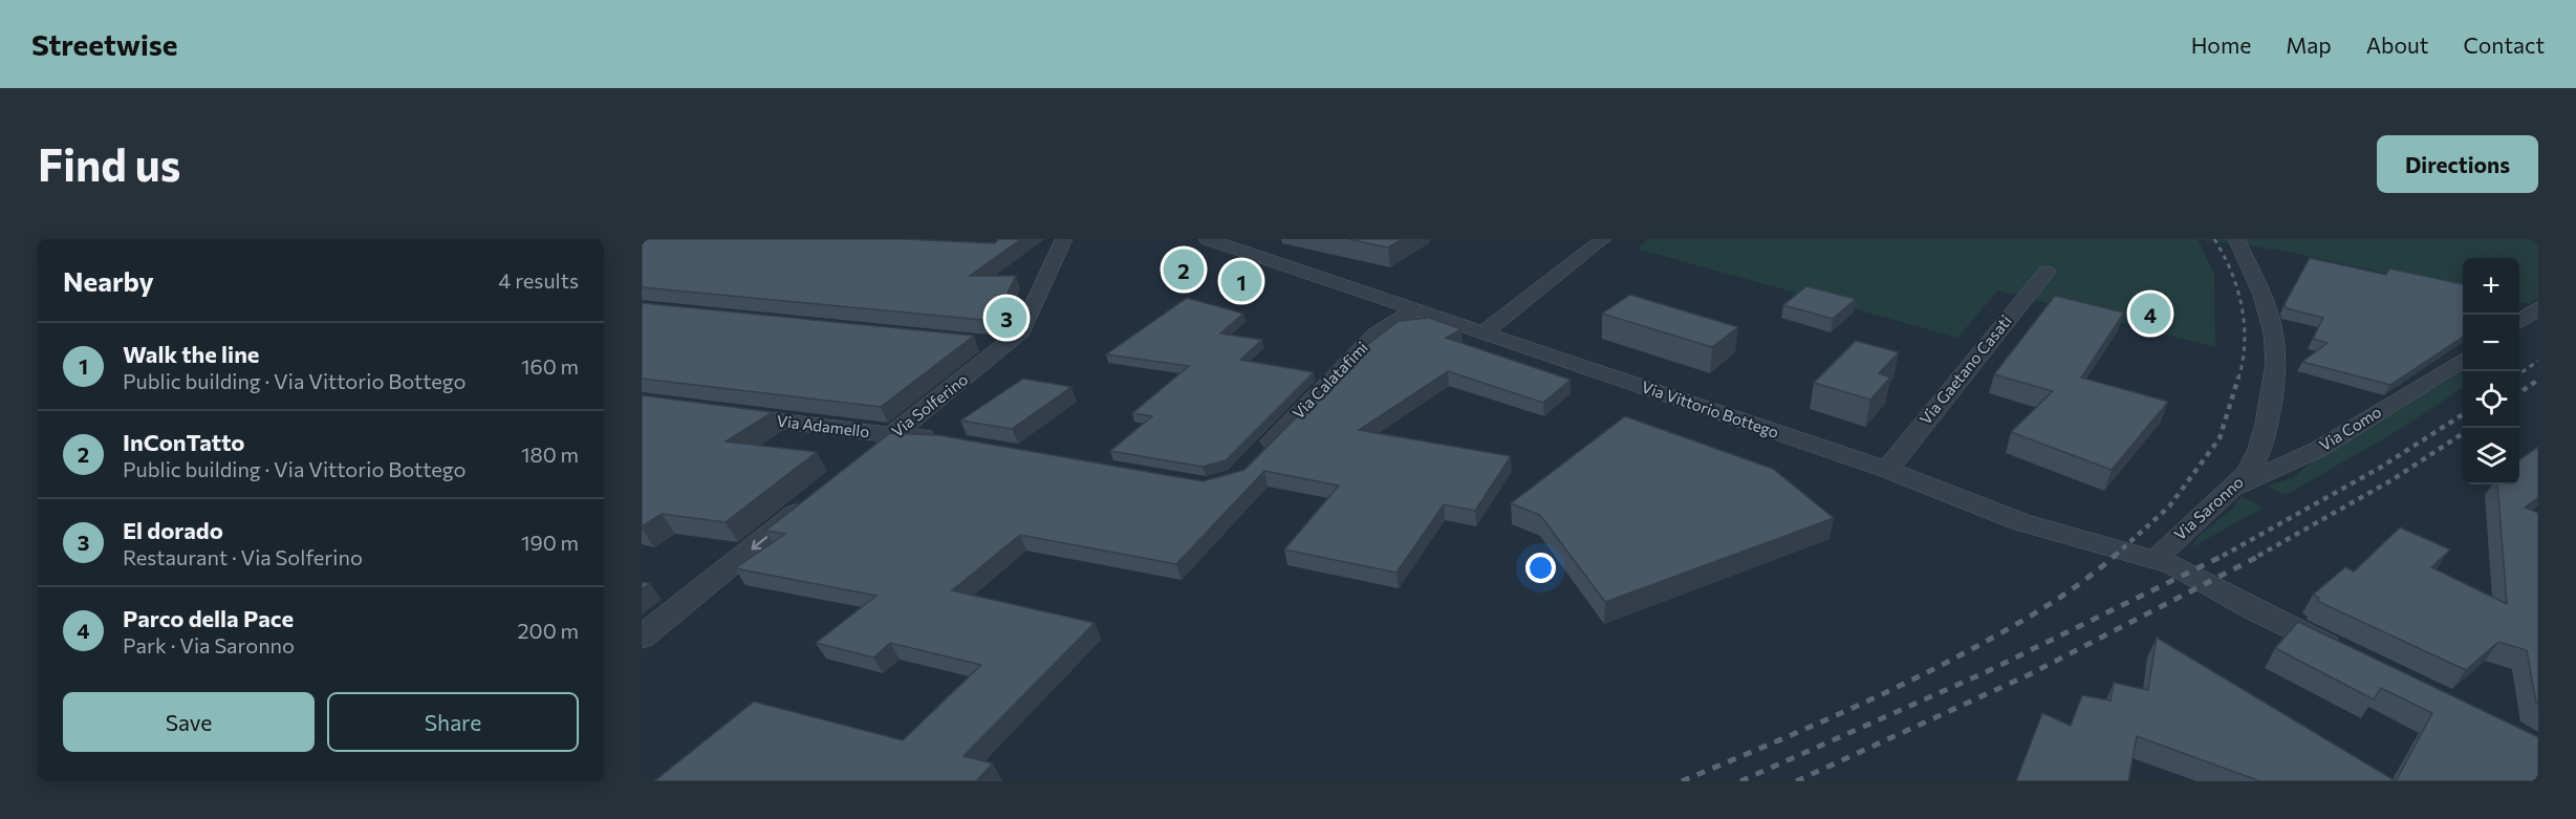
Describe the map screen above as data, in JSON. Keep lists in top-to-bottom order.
{
  "streets": {
    "street": [
      "Via Gaetano Casati",
      "Via Calatafimi",
      "Via Solferino",
      "Via Vittorio Bottego",
      "Via Adamello",
      "Via Como",
      "Via Saronno"
    ]
  },
  "crossings": [
    ["Via Gaetano Casati", "Via Vittorio Bottego"],
    ["Via Calatafimi", "Via Vittorio Bottego"],
    ["Via Solferino", "Via Adamello"],
    ["Via Vittorio Bottego", "Via Saronno"],
    ["Via Como", "Via Saronno"]
  ],
  "page": {
    "header": "Streetwise",
    "nav": [
      "Home",
      "Map",
      "About",
      "Contact"
    ],
    "buttons": [
      "Directions",
      ["Save", "Share"]
    ],
    "title": "Find us",
    "heading": ["Nearby", "4 results"],
    "pins": [
      "2",
      "1",
      "4",
      "3"
    ],
    "map_buttons": ["+", "−"],
    "list": [
      {
        "mark": "1",
        "name": "Walk the line",
        "note": "Public building · Via Vittorio Bottego",
        "value": "160 m"
      },
      {
        "mark": "2",
        "name": "InConTatto",
        "note": "Public building · Via Vittorio Bottego",
        "value": "180 m"
      },
      {
        "mark": "3",
        "name": "El dorado",
        "note": "Restaurant · Via Solferino",
        "value": "190 m"
      },
      {
        "mark": "4",
        "name": "Parco della Pace",
        "note": "Park · Via Saronno",
        "value": "200 m"
      }
    ]
  }
}
